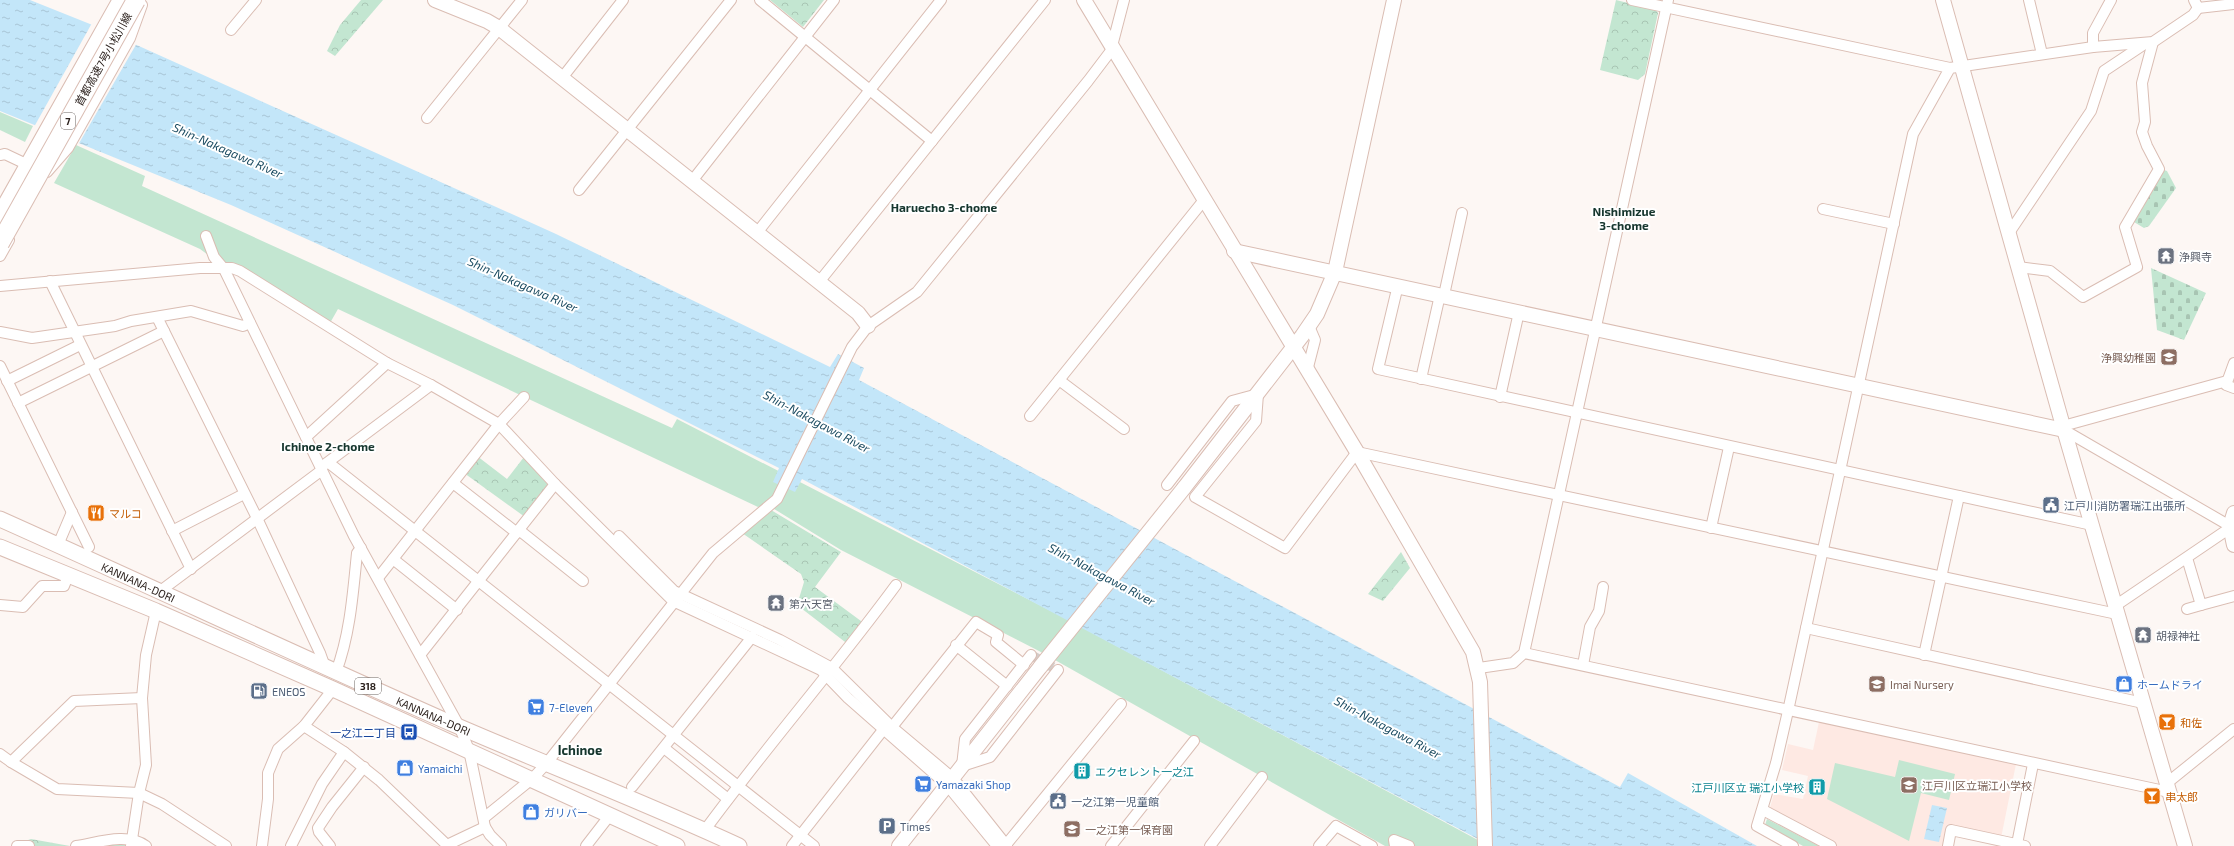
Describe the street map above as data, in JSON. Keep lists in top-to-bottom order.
{
  "streets": {
    "highway": ["首都高速7号小松川線", "7"],
    "main road": ["KANNANA-DORI", "318"]
  },
  "districts": [
    "Haruecho 3-chome",
    "Nishimizue 3-chome",
    "Ichinoe 2-chome",
    "Ichinoe"
  ],
  "water": ["Shin-Nakagawa River"],
  "places": {
    "temple": ["浄興寺", "第六天宮", "胡禄神社"],
    "school or university": [
      "浄興幼稚園",
      "Imai Nursery",
      "江戸川区立瑞江小学校",
      "一之江第一保育園"
    ],
    "public building": ["江戸川消防署瑞江出張所", "一之江第一児童館"],
    "restaurant": ["マルコ"],
    "shop": ["ホームドライ", "Yamaichi", "ガリバー"],
    "fuel station": ["ENEOS"],
    "supermarket": ["7-Eleven", "Yamazaki Shop"],
    "bar": ["和佐", "串太郎"],
    "bus stop": ["一之江二丁目"],
    "building": ["エクセレント一之江", "江戸川区立 瑞江小学校"],
    "parking": ["Times"]
  }
}
